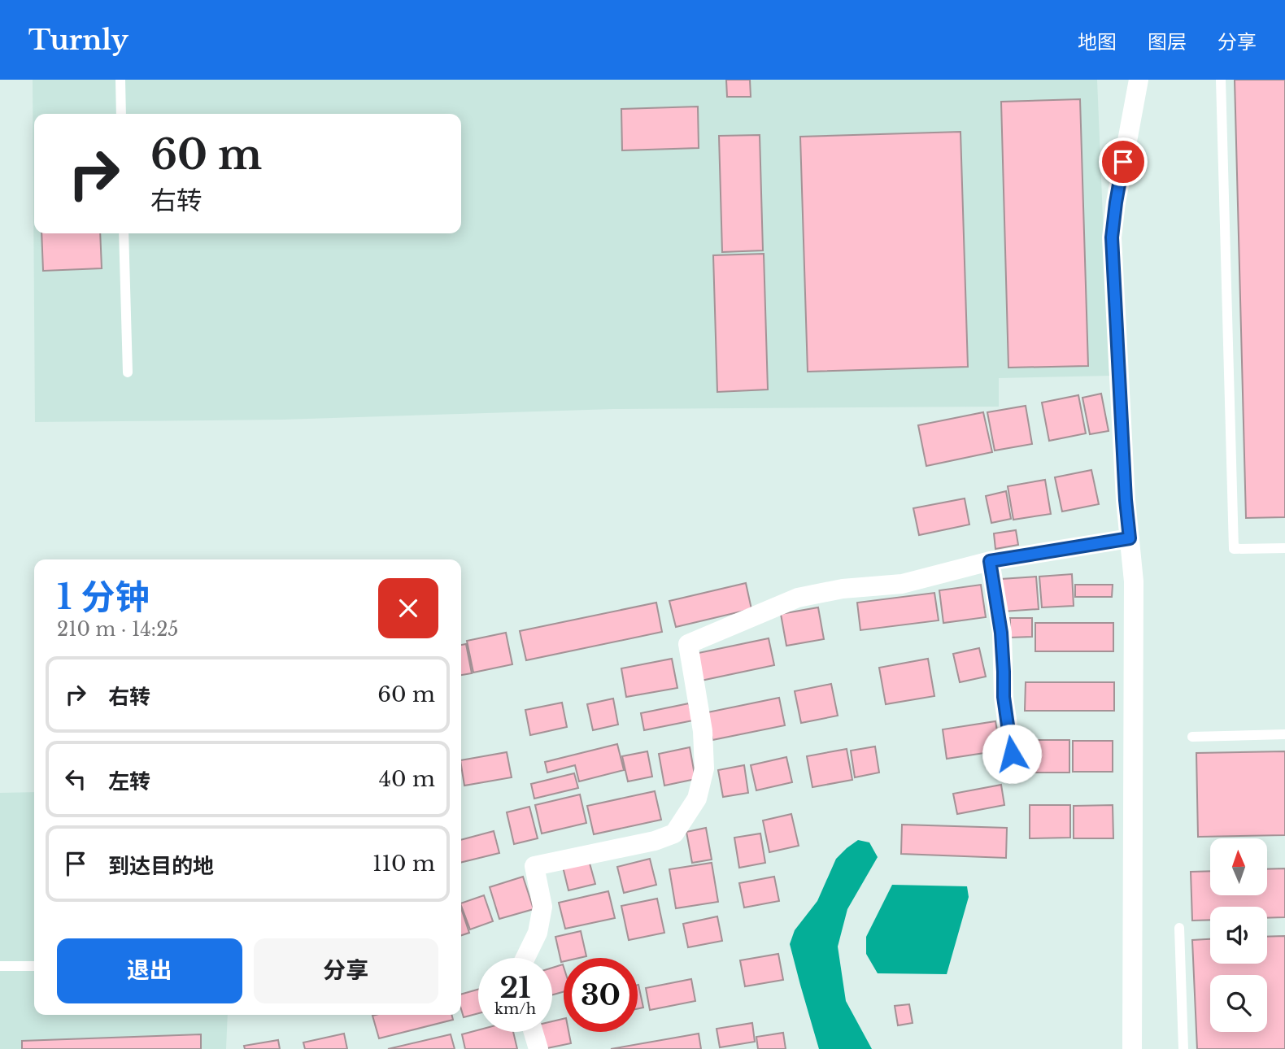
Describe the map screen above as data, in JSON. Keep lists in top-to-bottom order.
{
  "north": "top",
  "page": {
    "header": "Turnly",
    "nav": ["地图", "图层", "分享"],
    "turn": ["60 m", "右转"],
    "heading": ["1 分钟", "210 m · 14:25"],
    "list": [
      {
        "name": "右转",
        "value": "60 m"
      },
      {
        "name": "左转",
        "value": "40 m"
      },
      {
        "name": "到达目的地",
        "value": "110 m"
      }
    ],
    "buttons": ["退出", "分享"],
    "speed": "21 km/h",
    "limit": "30"
  }
}
